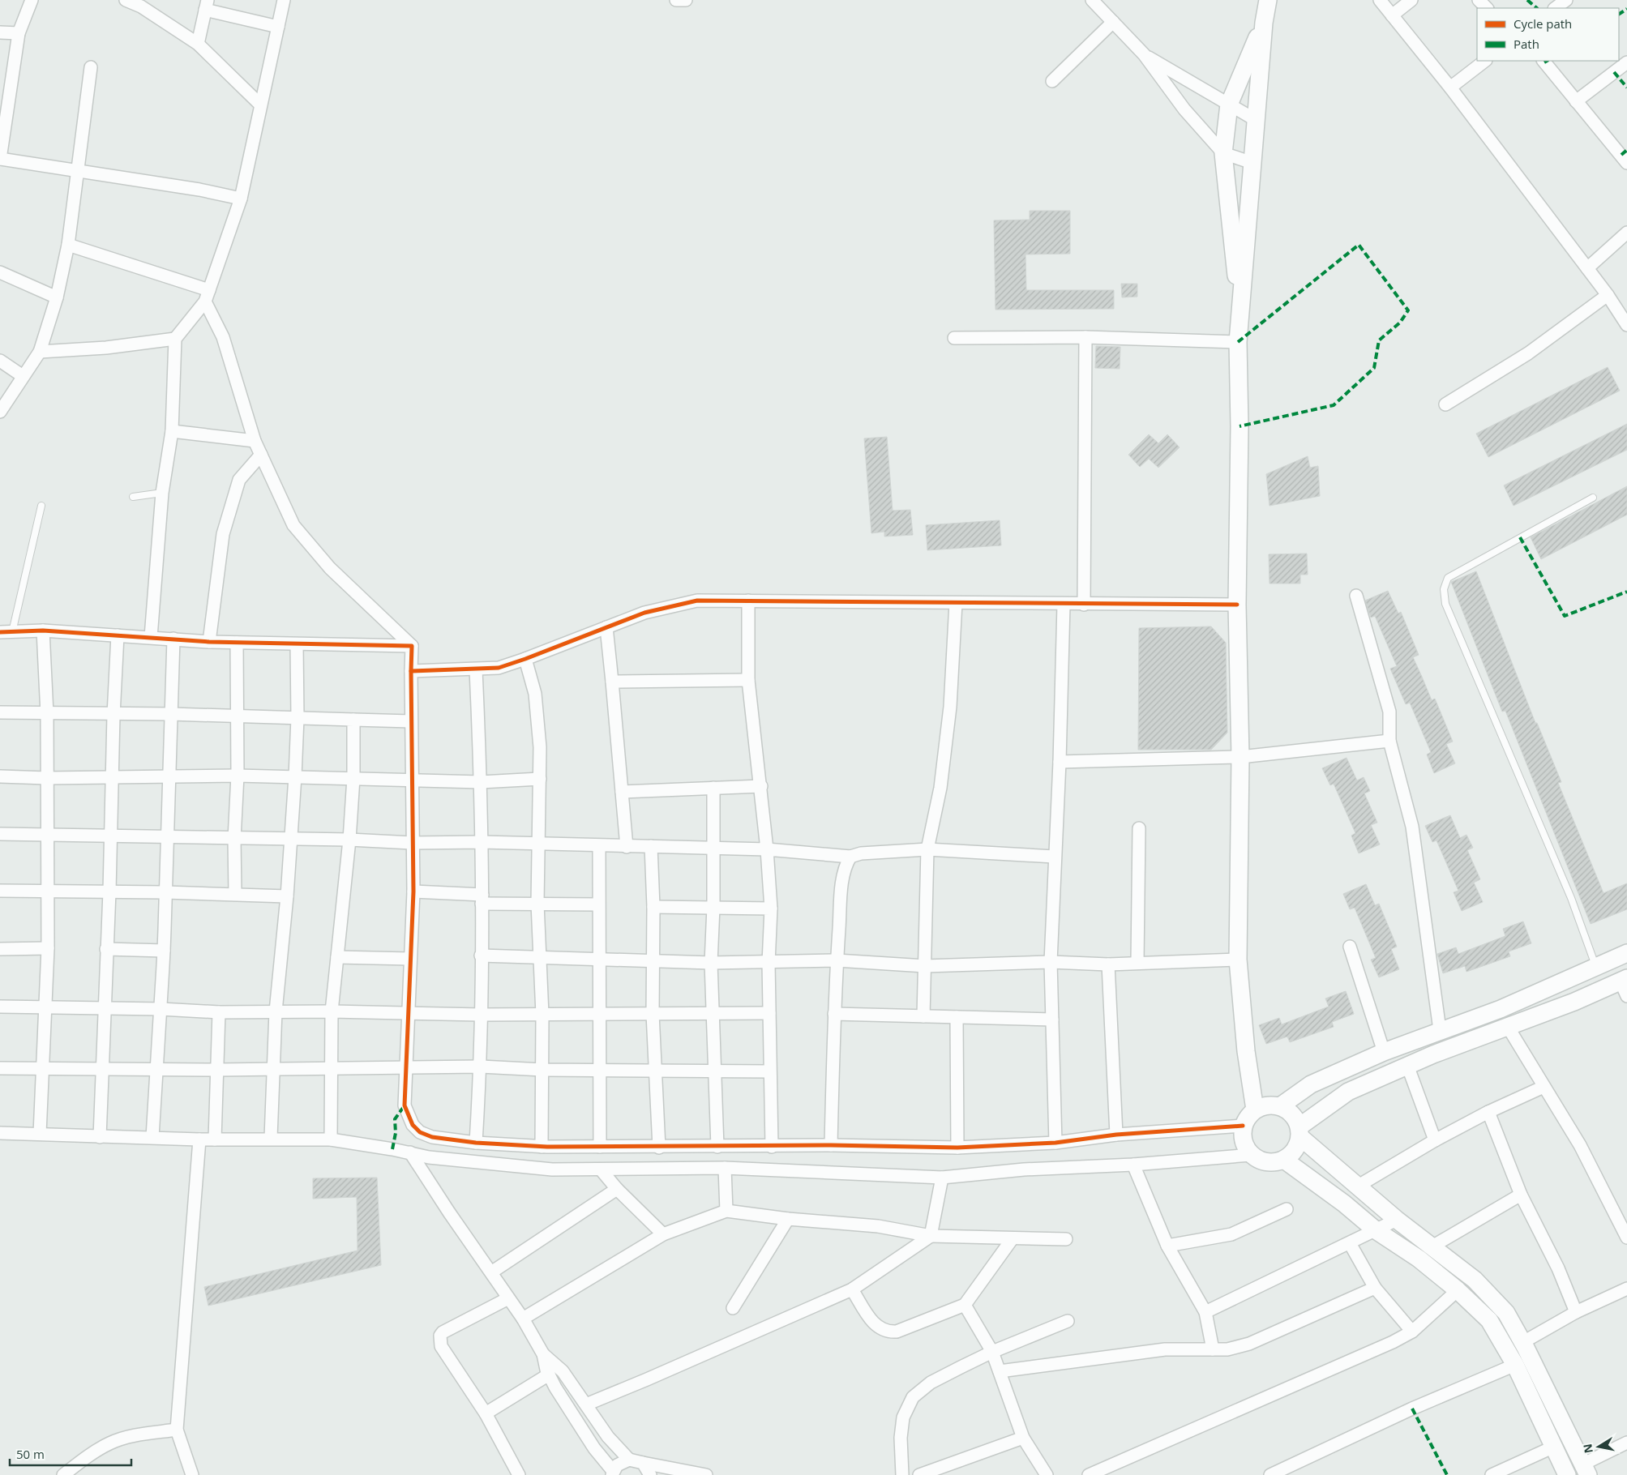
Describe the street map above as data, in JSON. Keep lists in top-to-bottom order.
{
  "legend": ["Cycle path", "Path"],
  "scale_bar": "50 m",
  "north": "left"
}
